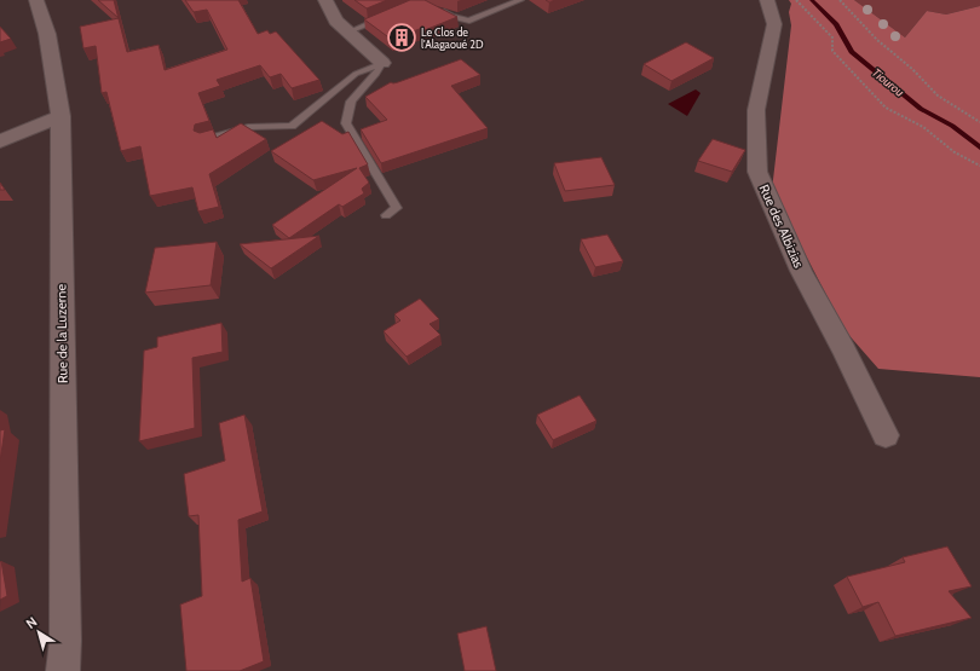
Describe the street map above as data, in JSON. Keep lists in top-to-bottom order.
{
  "streets": {
    "street": ["Rue des Albizias", "Rue de la Luzerne"]
  },
  "water": ["Tiourou"],
  "places": {
    "building": ["Le Clos de l'Alagaoué 2D"]
  },
  "north": "top left"
}
